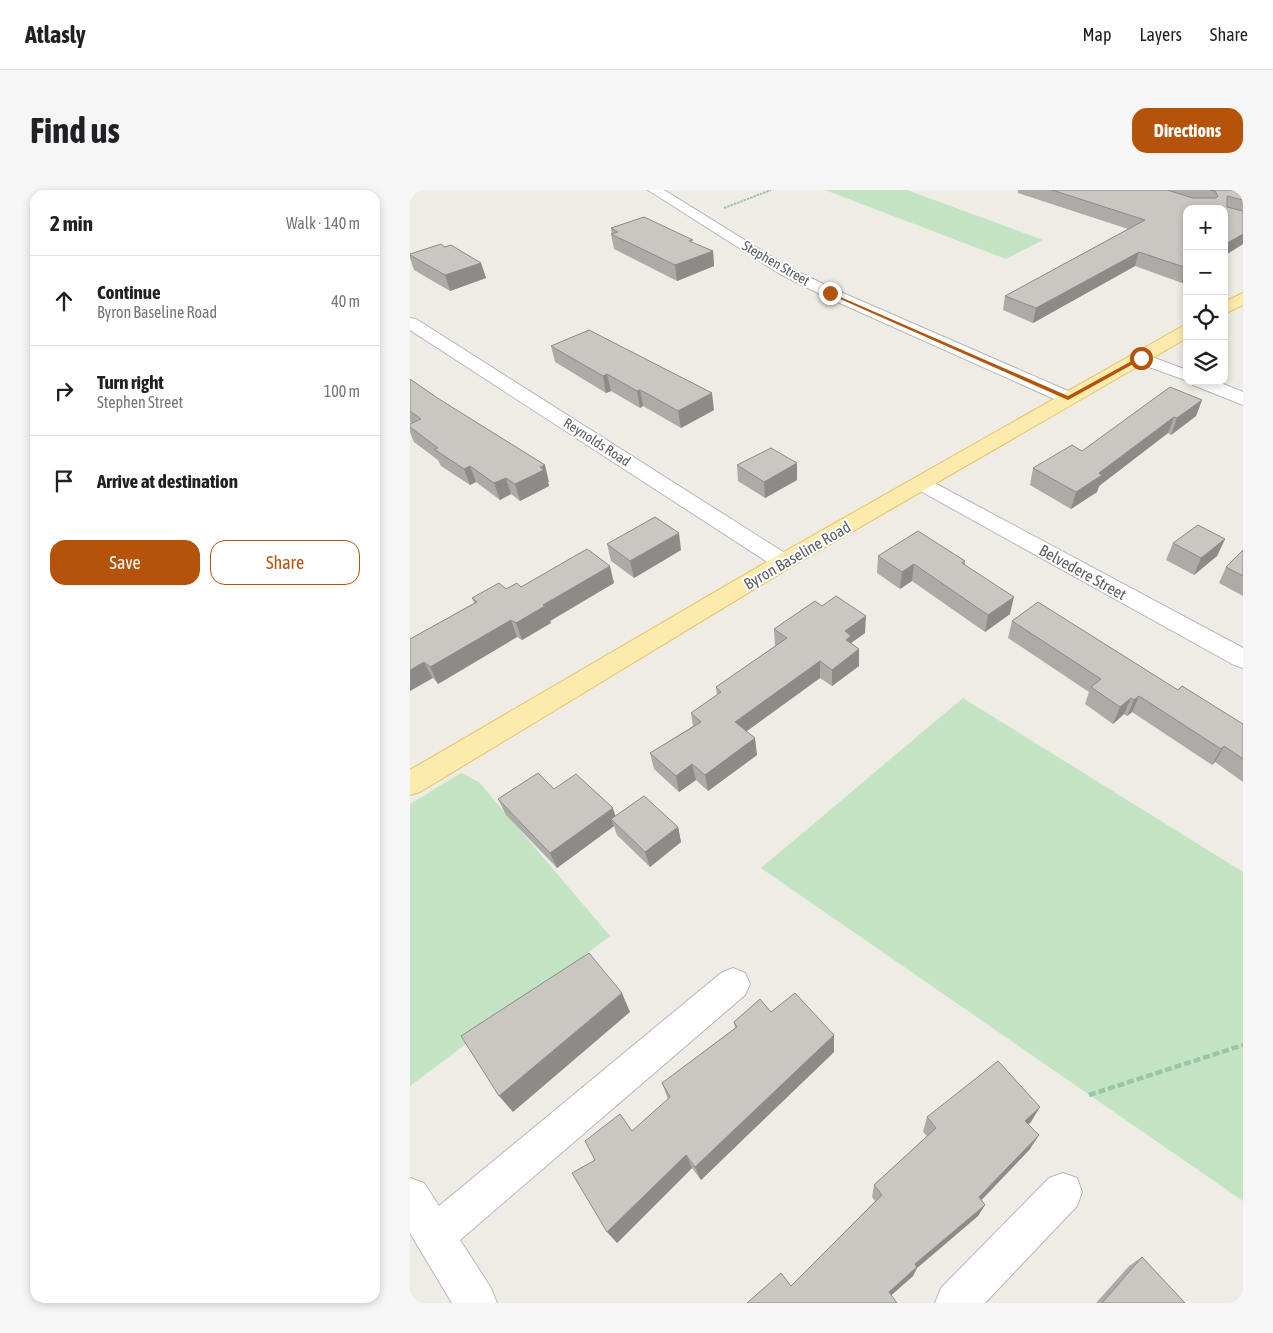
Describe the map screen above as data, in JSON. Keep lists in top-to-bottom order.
{
  "streets": {
    "main road": ["Byron Baseline Road"],
    "street": ["Stephen Street", "Reynolds Road", "Belvedere Street"]
  },
  "crossings": [
    ["Stephen Street", "Byron Baseline Road"],
    ["Reynolds Road", "Byron Baseline Road"],
    ["Byron Baseline Road", "Belvedere Street"]
  ],
  "page": {
    "header": "Atlasly",
    "nav": ["Map", "Layers", "Share"],
    "buttons": [
      "Directions",
      ["Save", "Share"]
    ],
    "title": "Find us",
    "heading": ["2 min", "Walk · 140 m"],
    "map_buttons": ["+", "−"],
    "list": [
      ["Continue", "Byron Baseline Road", "40 m"],
      ["Turn right", "Stephen Street", "100 m"],
      "Arrive at destination"
    ]
  }
}
